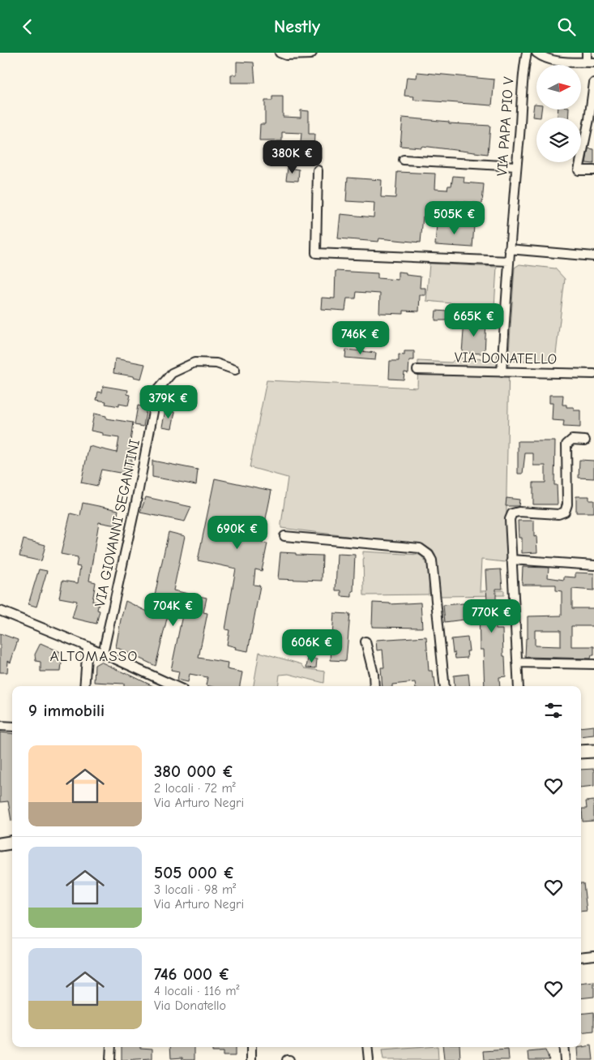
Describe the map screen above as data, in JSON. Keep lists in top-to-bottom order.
{
  "streets": {
    "street": ["VIA PAPA PIO V", "VIA DONATELLO", "VIA GIOVANNI SEGANTINI"]
  },
  "crossings": [
    ["VIA PAPA PIO V", "VIA DONATELLO"]
  ],
  "districts": ["ALTOMASSO"],
  "north": "right",
  "page": {
    "header": "Nestly",
    "price": [
      "380K €",
      "505K €",
      "665K €",
      "746K €",
      "379K €",
      "690K €",
      "704K €",
      "770K €",
      "606K €"
    ],
    "heading": "9 immobili",
    "list": [
      {
        "name": "380 000 €",
        "note": "2 locali · 72 m² · Via Arturo Negri"
      },
      {
        "name": "505 000 €",
        "note": "3 locali · 98 m² · Via Arturo Negri"
      },
      {
        "name": "746 000 €",
        "note": "4 locali · 116 m² · Via Donatello"
      }
    ]
  }
}
